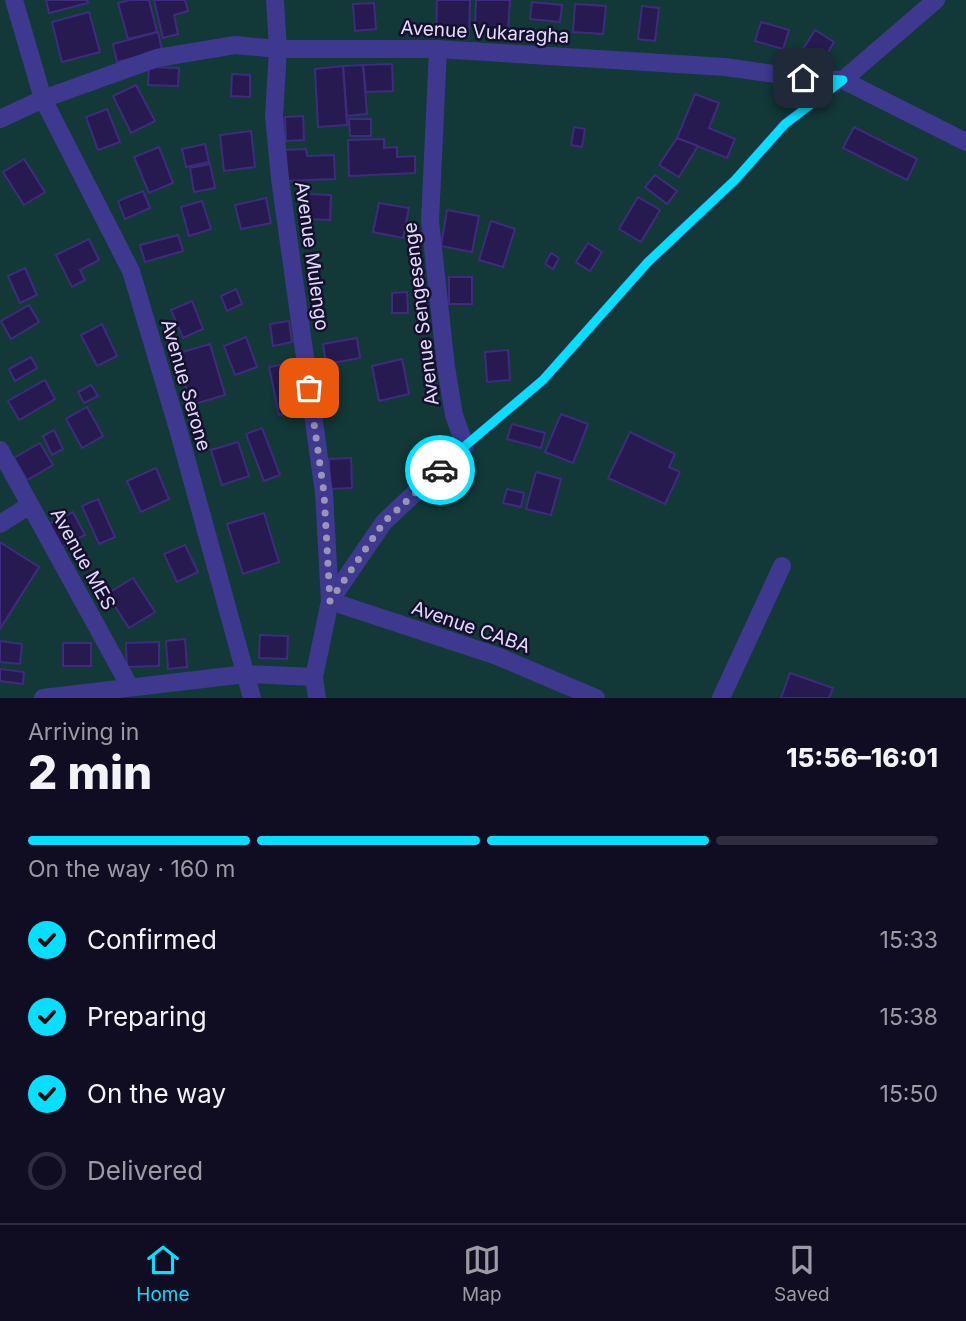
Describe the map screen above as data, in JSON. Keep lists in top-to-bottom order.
{
  "streets": {
    "street": [
      "Avenue Vukaragha",
      "Avenue Mulengo",
      "Avenue Sengesenge",
      "Avenue Serone",
      "Avenue MES",
      "Avenue CABA"
    ]
  },
  "crossings": [
    ["Avenue Vukaragha", "Avenue Mulengo"],
    ["Avenue Vukaragha", "Avenue Sengesenge"],
    ["Avenue Vukaragha", "Avenue Serone"],
    ["Avenue Mulengo", "Avenue CABA"]
  ],
  "page": {
    "heading": ["2 min", "Arriving in", "15:56–16:01"],
    "bar": "On the way · 160 m",
    "list": [
      ["Confirmed", "15:33"],
      ["Preparing", "15:38"],
      ["On the way", "15:50"],
      "Delivered"
    ],
    "tabs": ["Home", "Map", "Saved"]
  }
}
